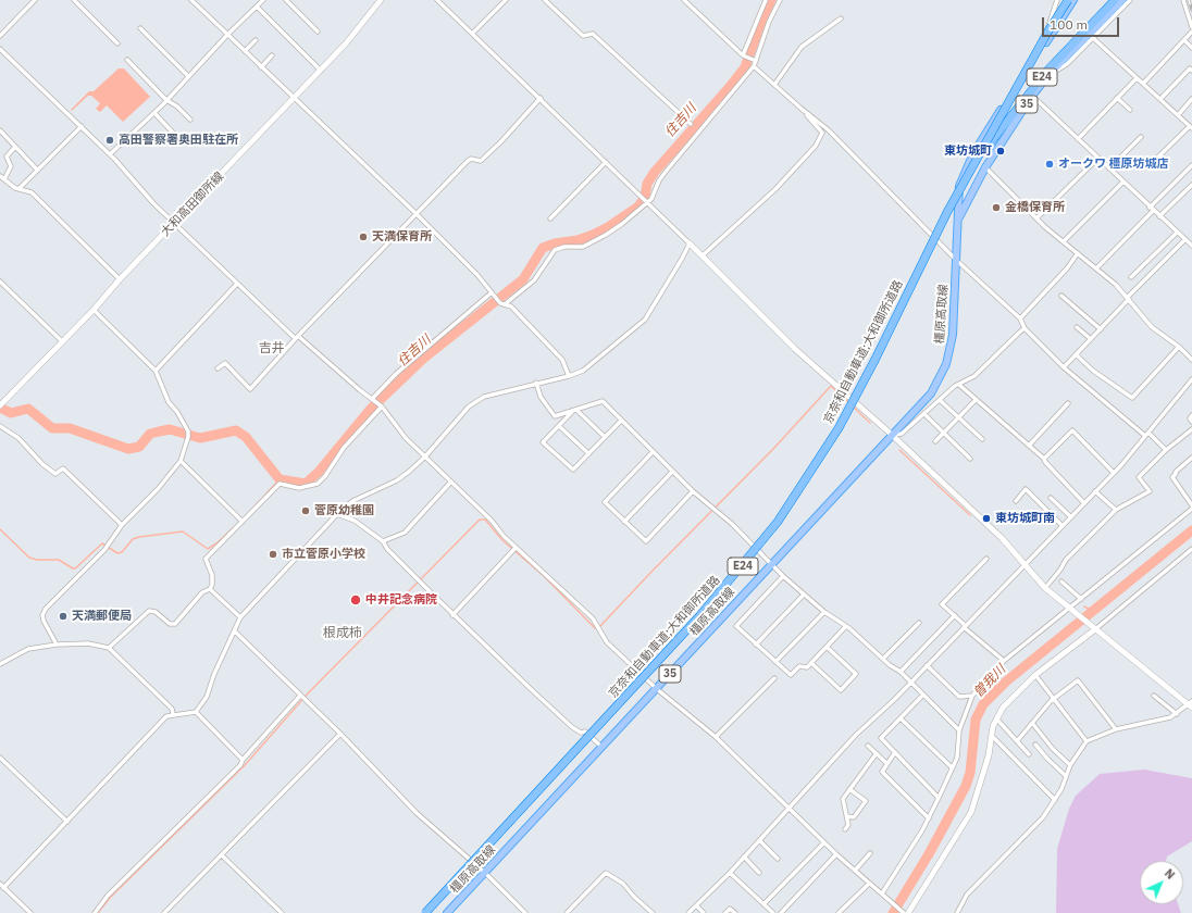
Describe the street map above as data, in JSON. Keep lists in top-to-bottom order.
{
  "streets": {
    "highway": ["E24", "京奈和自動車道;大和御所道路"],
    "main road": ["35", "橿原高取線"],
    "street": ["大和高田御所線"]
  },
  "crossings": [
    ["E24", "京奈和自動車道;大和御所道路"]
  ],
  "districts": ["吉井", "根成柿"],
  "water": ["住吉川", "曽我川"],
  "places": [
    "高田警察署奥田駐在所",
    "東坊城町",
    "オークワ 橿原坊城店",
    "金橋保育所",
    "天満保育所",
    "菅原幼稚園",
    "東坊城町南",
    "市立菅原小学校",
    "中井記念病院",
    "天満郵便局"
  ],
  "scale_bar": "100 m",
  "north": "top right"
}
